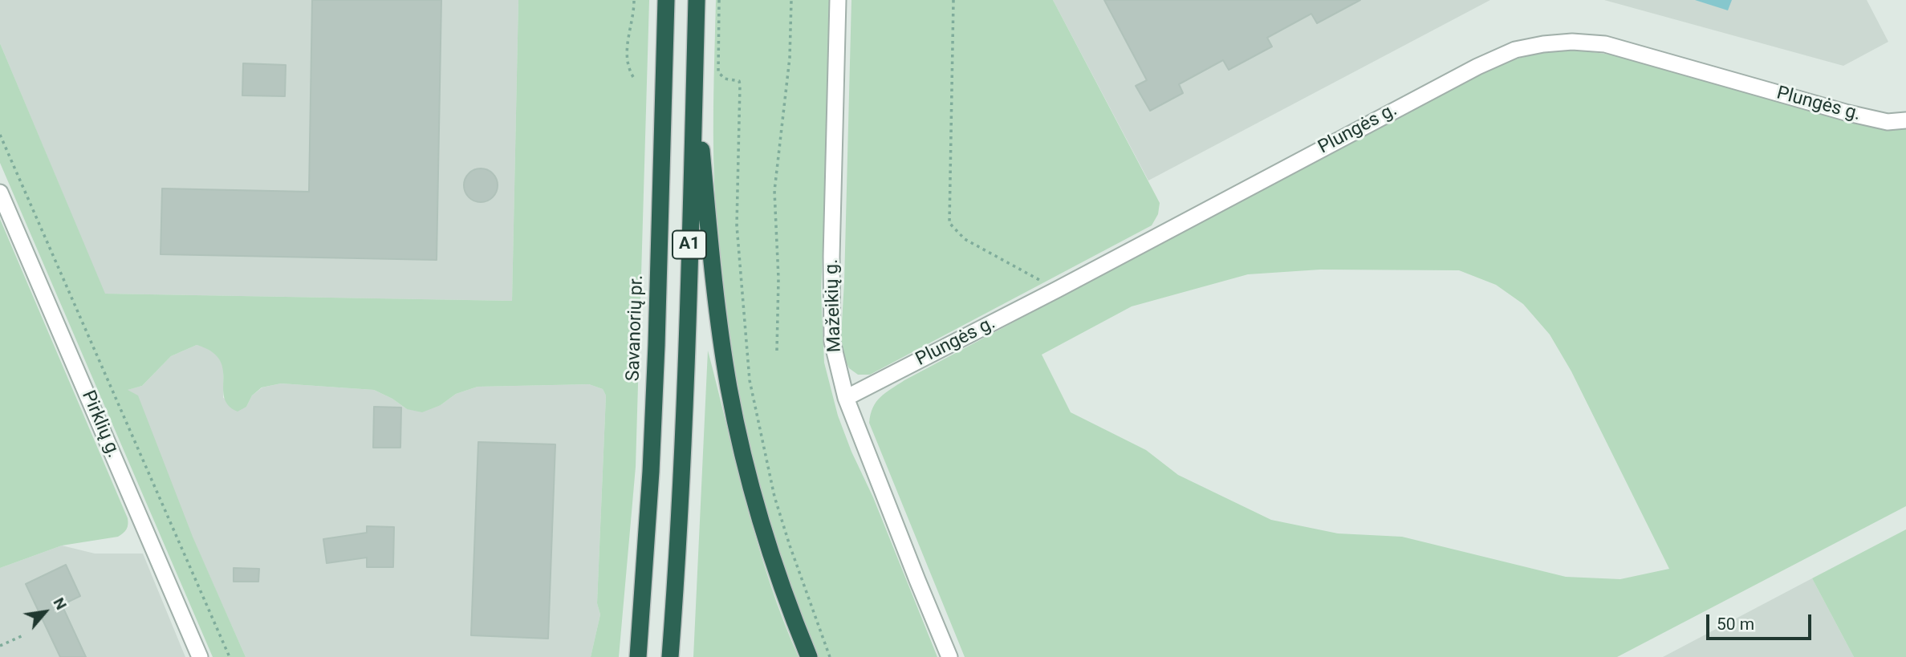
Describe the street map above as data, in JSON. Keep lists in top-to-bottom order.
{
  "streets": {
    "highway": ["A1", "Savanorių pr."],
    "street": ["Plungės g.", "Mažeikių g.", "Pirklių g."]
  },
  "crossings": [
    ["Plungės g.", "Mažeikių g."]
  ],
  "scale_bar": "50 m",
  "north": "top right"
}
